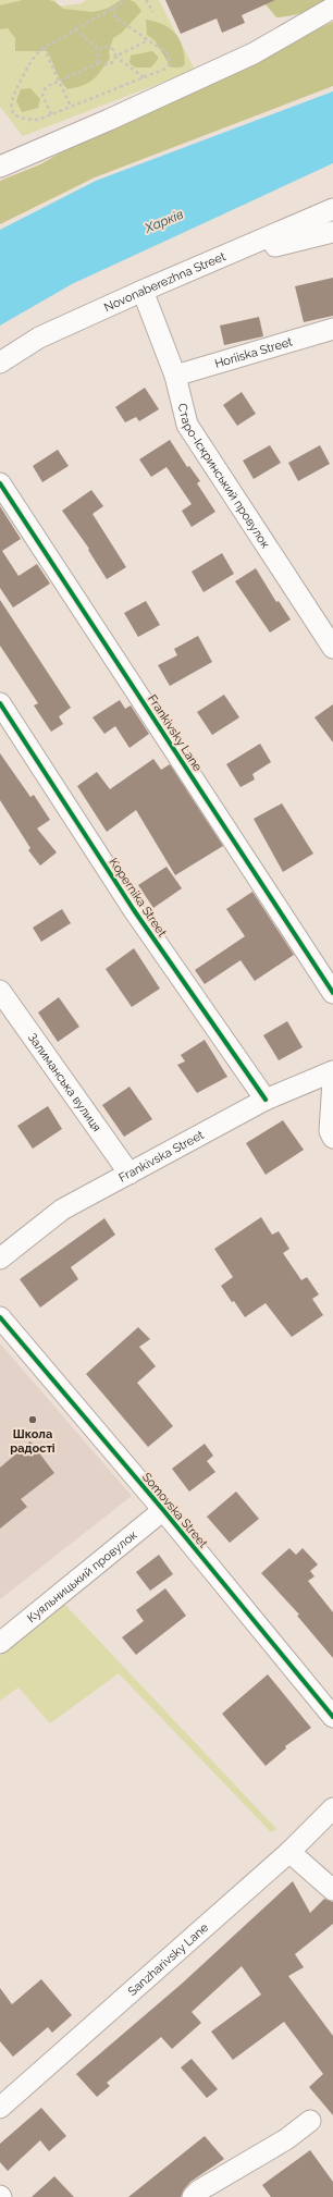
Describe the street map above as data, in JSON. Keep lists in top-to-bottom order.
{
  "streets": {
    "street": [
      "Novonaberezhna Street",
      "Horiiska Street",
      "Старо-Іскринський провулок",
      "Frankivsky Lane",
      "Kopernika Street",
      "Залиманська вулиця",
      "Frankivska Street",
      "Somovska Street",
      "Куяльницький провулок",
      "Sanzharivsky Lane"
    ]
  },
  "crossings": [
    ["Novonaberezhna Street", "Старо-Іскринський провулок"],
    ["Horiiska Street", "Старо-Іскринський провулок"],
    ["Kopernika Street", "Frankivska Street"],
    ["Залиманська вулиця", "Frankivska Street"],
    ["Somovska Street", "Куяльницький провулок"]
  ],
  "water": ["Харків"],
  "places": ["Школа радості"]
}
